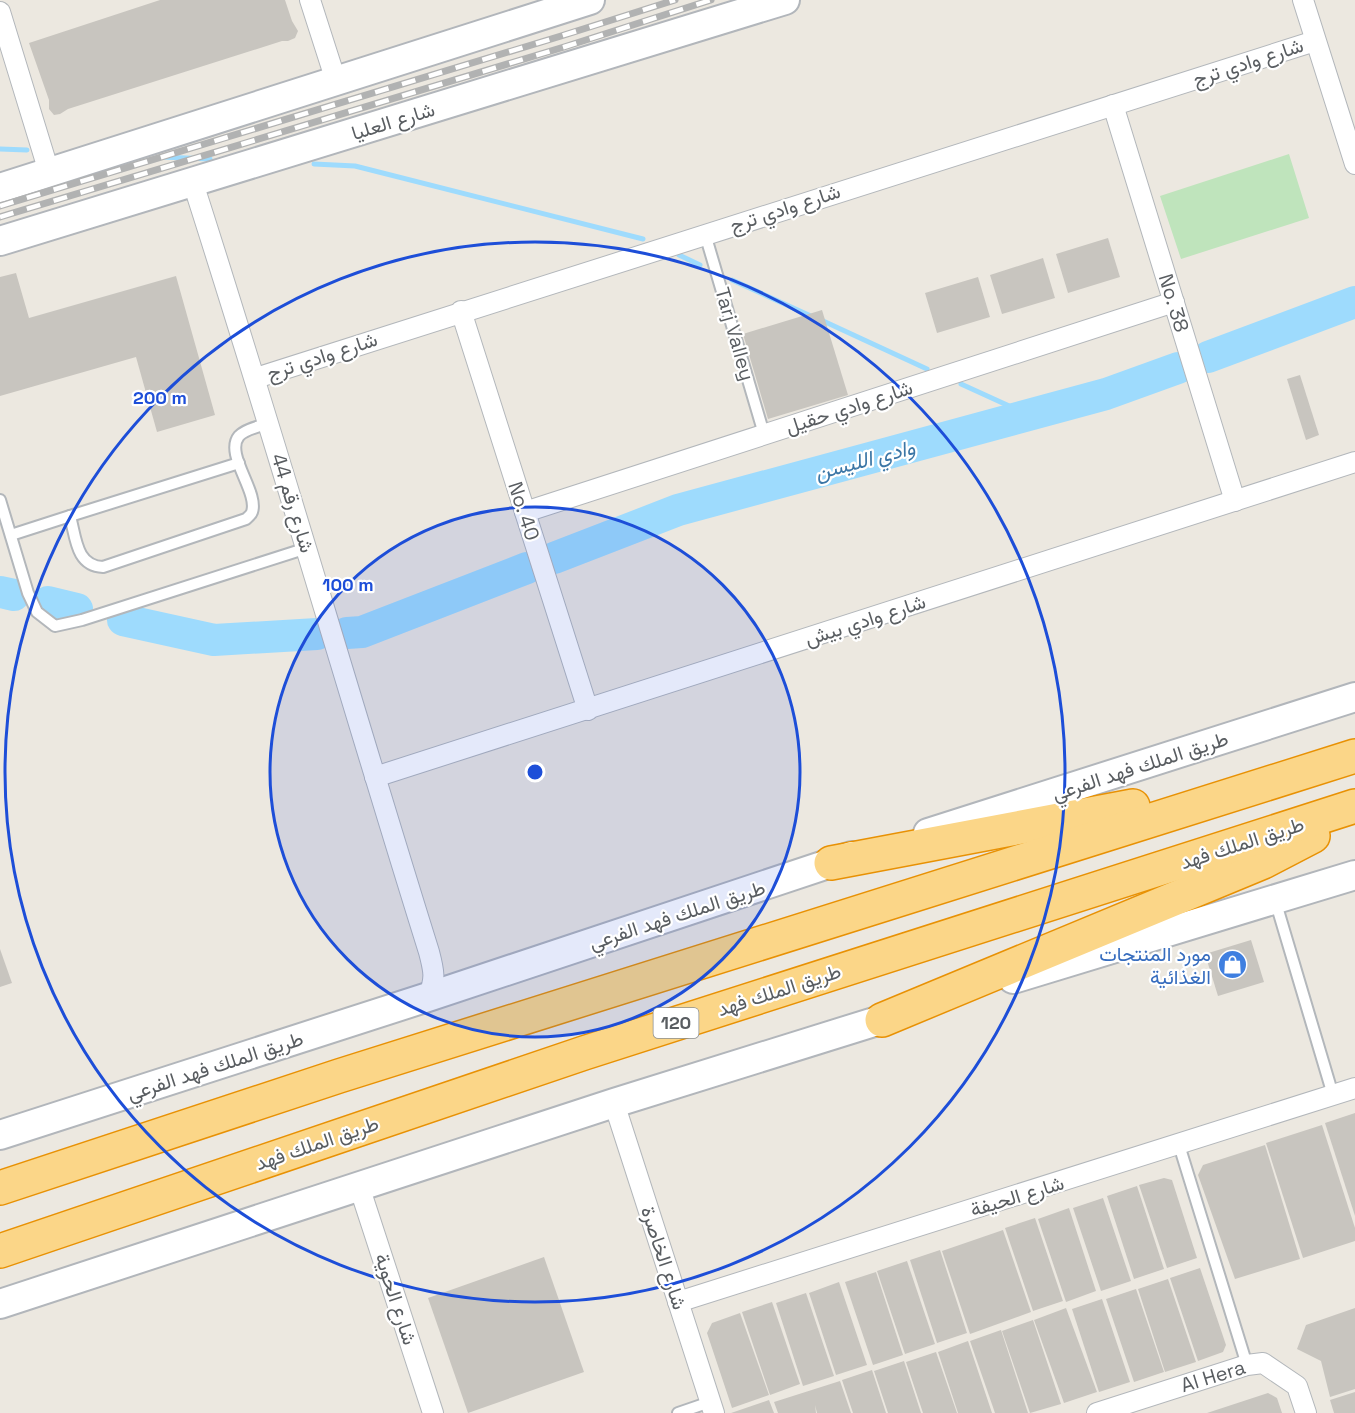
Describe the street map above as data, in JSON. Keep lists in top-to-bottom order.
{
  "streets": {
    "highway": ["طريق الملك فهد", "120"],
    "main road": ["شارع العليا", "طريق الملك فهد الفرعي"],
    "street": [
      "شارع وادي ترج",
      "No. 38",
      "شارع وادي حقيل",
      "شارع رقم 44",
      "No. 40",
      "شارع وادي بيش",
      "شارع الحيفة",
      "شارع الخاصرة",
      "شارع الحوية",
      "Al Hera"
    ],
    "lane": ["Tarj Valley"]
  },
  "crossings": [
    ["شارع وادي ترج", "No. 38"],
    ["شارع وادي ترج", "Tarj Valley"],
    ["شارع وادي ترج", "شارع رقم 44"],
    ["شارع وادي ترج", "No. 40"],
    ["شارع العليا", "شارع رقم 44"],
    ["No. 38", "شارع وادي حقيل"],
    ["No. 38", "شارع وادي بيش"],
    ["Tarj Valley", "شارع وادي حقيل"],
    ["شارع وادي حقيل", "No. 40"],
    ["شارع رقم 44", "شارع وادي بيش"],
    ["شارع رقم 44", "طريق الملك فهد الفرعي"],
    ["No. 40", "شارع وادي بيش"],
    ["شارع الحيفة", "شارع الخاصرة"]
  ],
  "water": ["وادي الليسن"],
  "places": {
    "shop": ["مورد المنتجات الغذائية"]
  },
  "rings": ["200 m", "100 m"]
}
